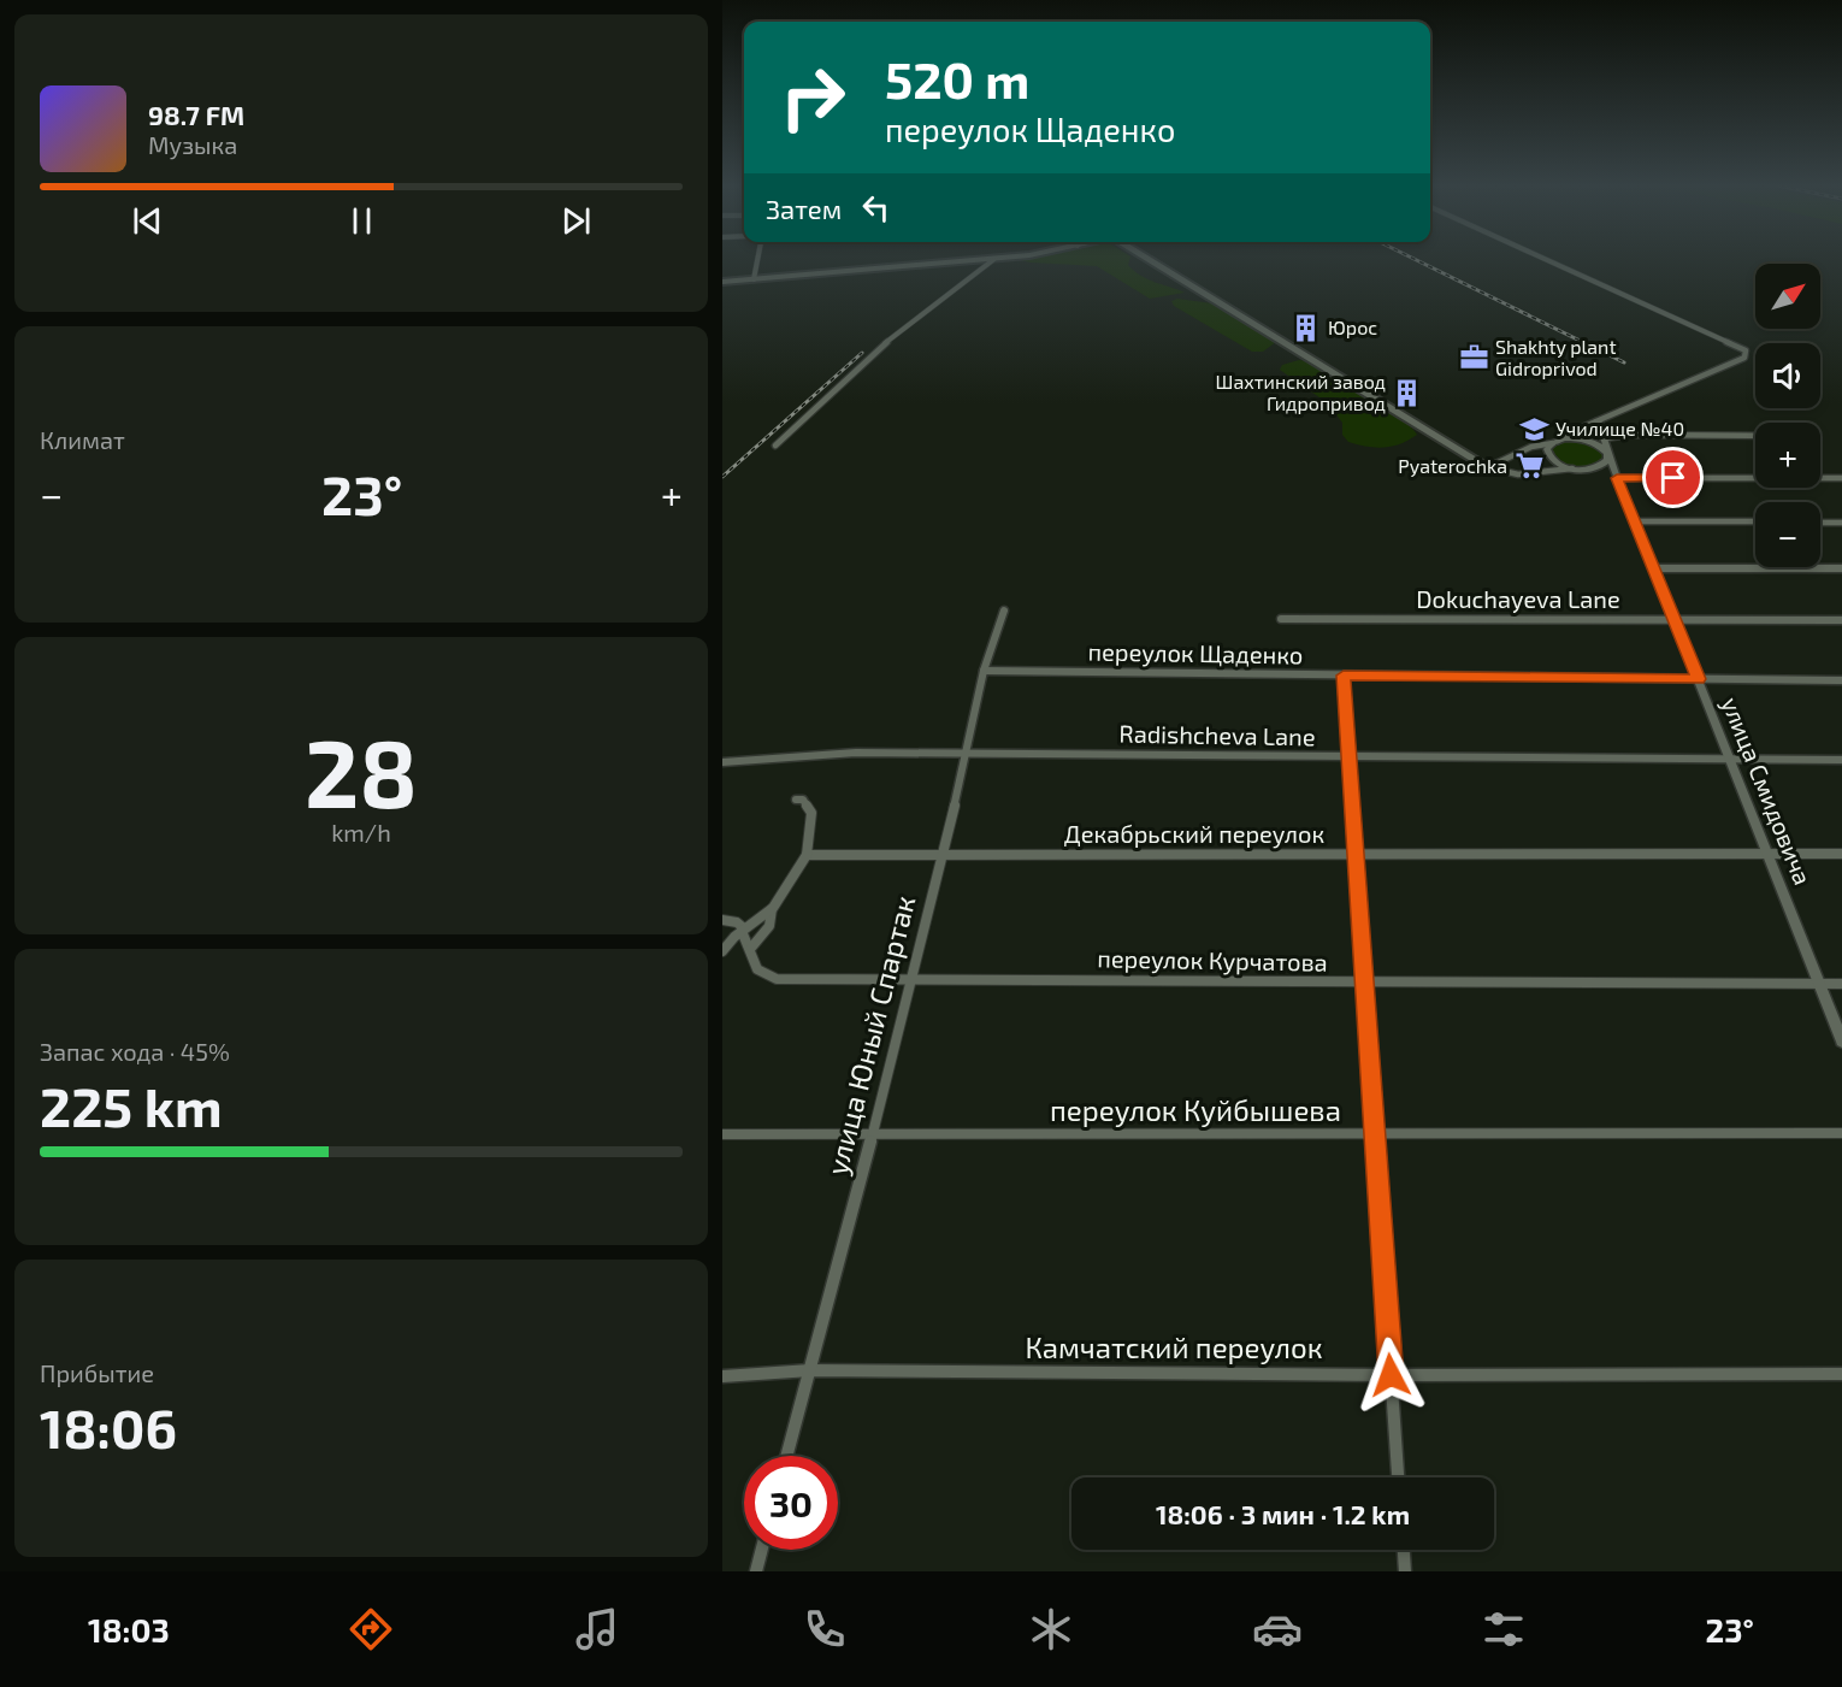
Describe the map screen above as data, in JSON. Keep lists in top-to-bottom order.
{
  "streets": {
    "street": [
      "Dokuchayeva Lane",
      "переулок Щаденко",
      "Radishcheva Lane",
      "улица Смидовича",
      "Декабрьский переулок",
      "переулок Курчатова",
      "улица Юный Спартак",
      "переулок Куйбышева",
      "Камчатский переулок"
    ]
  },
  "crossings": [
    ["Dokuchayeva Lane", "улица Смидовича"],
    ["переулок Щаденко", "улица Смидовича"],
    ["переулок Щаденко", "улица Юный Спартак"],
    ["Radishcheva Lane", "улица Смидовича"],
    ["Radishcheva Lane", "улица Юный Спартак"],
    ["улица Смидовича", "Декабрьский переулок"],
    ["улица Смидовича", "переулок Курчатова"],
    ["Декабрьский переулок", "улица Юный Спартак"],
    ["переулок Курчатова", "улица Юный Спартак"],
    ["улица Юный Спартак", "переулок Куйбышева"],
    ["улица Юный Спартак", "Камчатский переулок"]
  ],
  "places": {
    "building": ["Юрос", "Шахтинский завод Гидропривод"],
    "office": ["Shakhty plant Gidroprivod"],
    "school or university": ["Училище №40"],
    "supermarket": ["Pyaterochka"]
  },
  "north": "top right",
  "page": {
    "turn": ["520 m", "переулок Щаденко"],
    "song": ["98.7 FM", "Музыка"],
    "then": "Затем",
    "map_buttons": ["+", "−"],
    "tile": [
      "Климат",
      ["28", "km/h"],
      ["Запас хода · 45%", "225 km"],
      ["Прибытие", "18:06"]
    ],
    "heat": ["−", "23°", "+"],
    "limit": "30",
    "trip": "18:06 · 3 мин · 1.2 km",
    "tabs": ["18:03", "23°"]
  }
}
